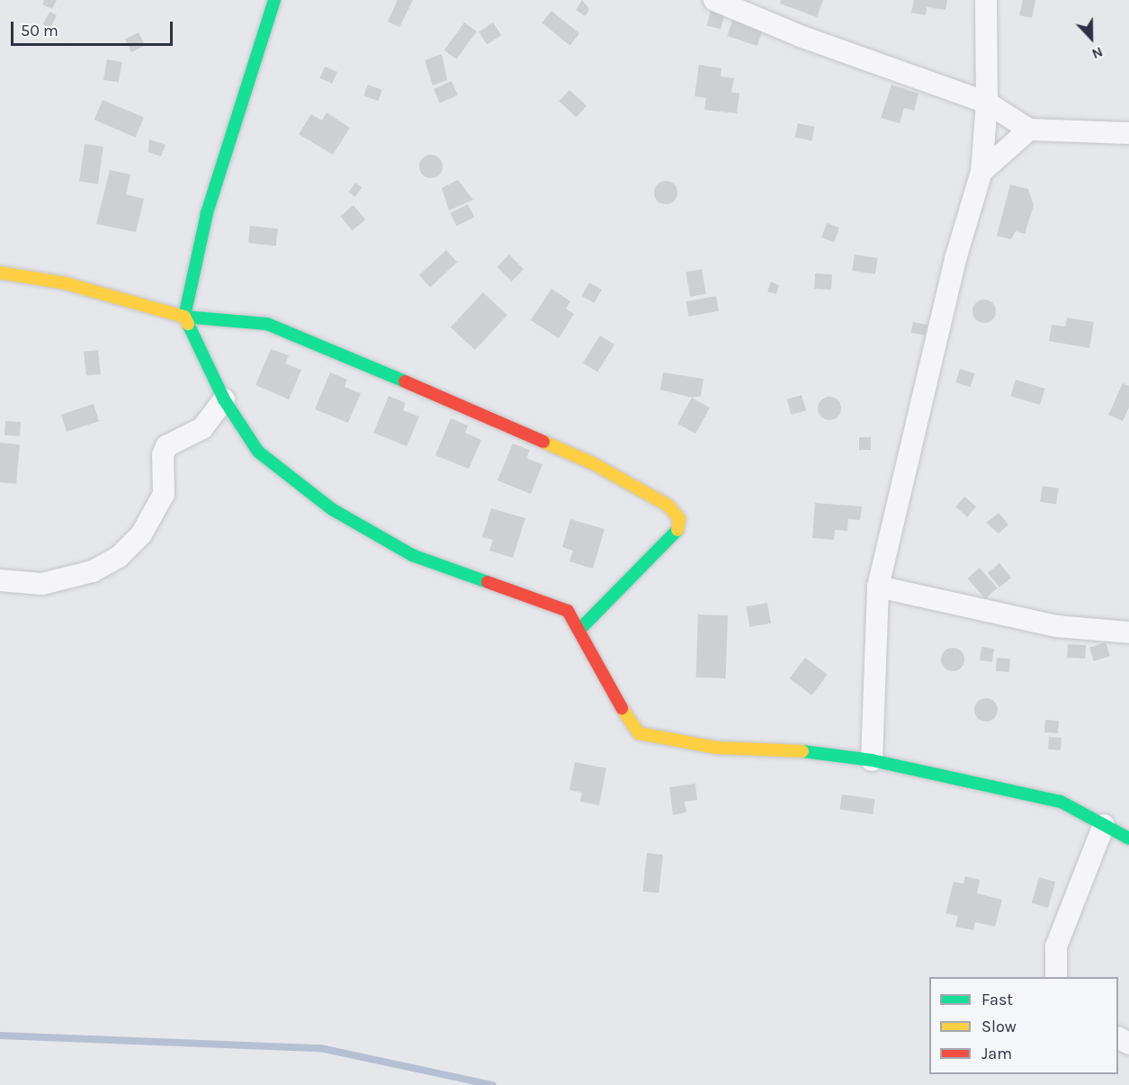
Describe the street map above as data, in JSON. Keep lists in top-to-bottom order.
{
  "legend": ["Fast", "Slow", "Jam"],
  "scale_bar": "50 m",
  "north": "bottom"
}
